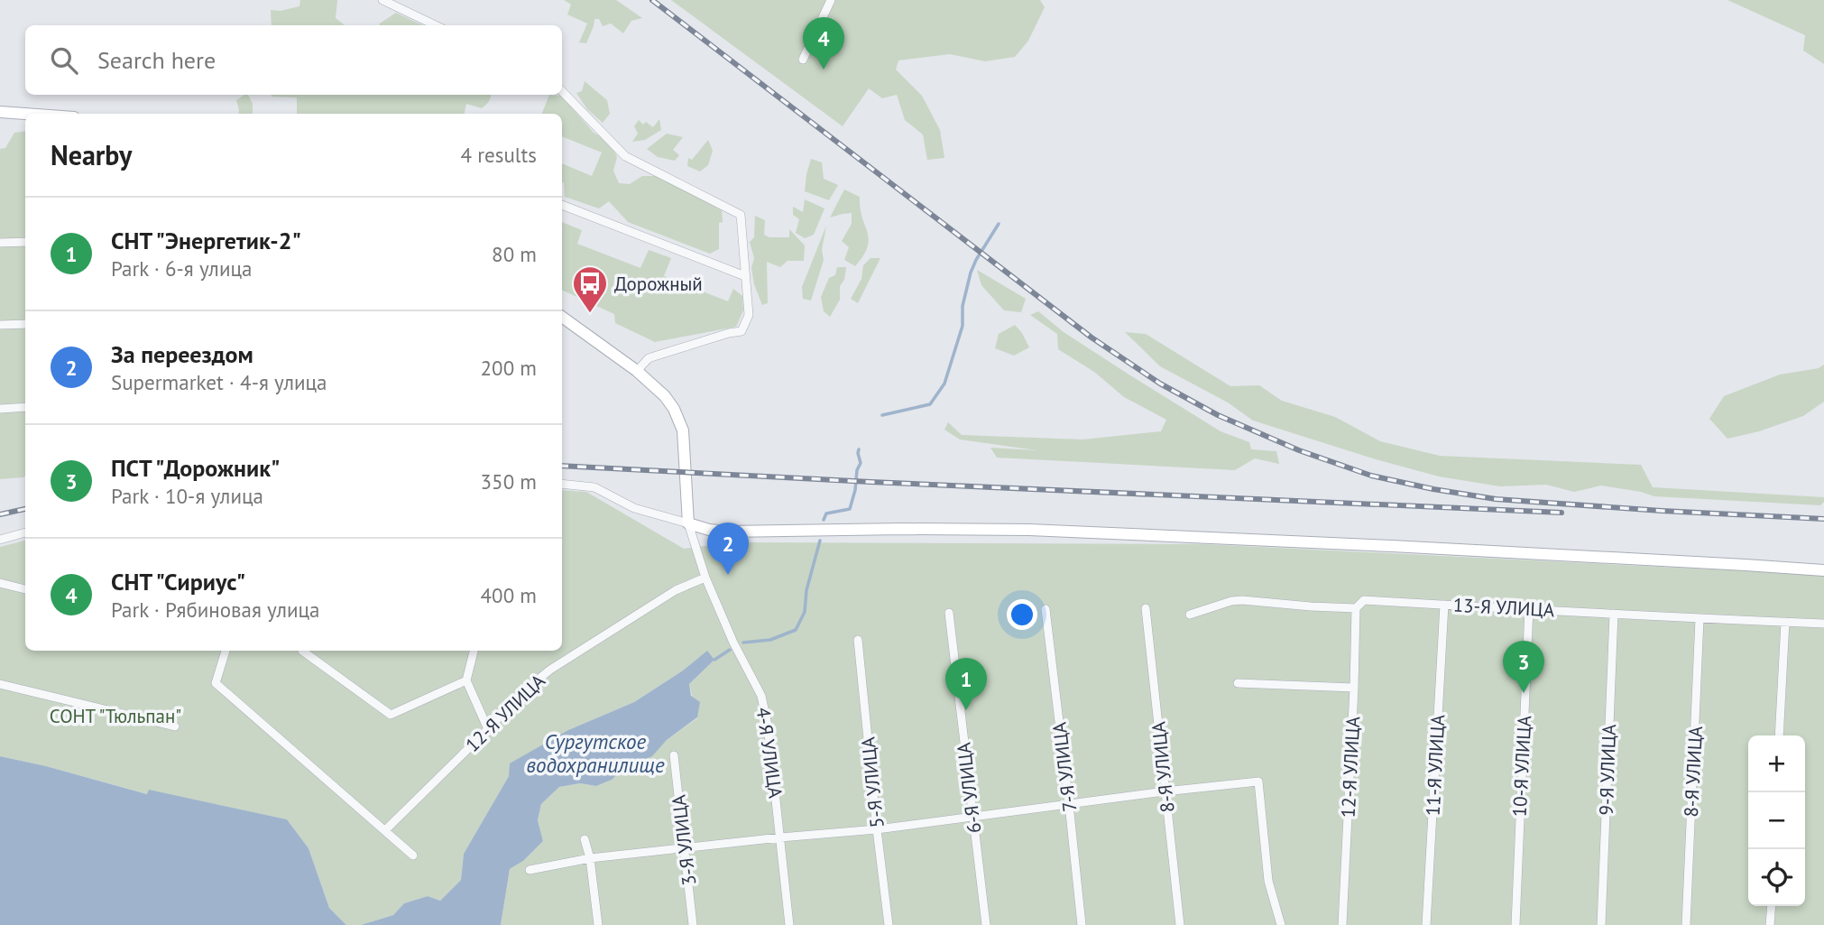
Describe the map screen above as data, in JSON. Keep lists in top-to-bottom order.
{
  "streets": {
    "street": [
      "13-Я УЛИЦА",
      "12-Я УЛИЦА",
      "4-Я УЛИЦА",
      "11-Я УЛИЦА",
      "10-Я УЛИЦА",
      "7-Я УЛИЦА",
      "8-Я УЛИЦА",
      "9-Я УЛИЦА",
      "5-Я УЛИЦА",
      "6-Я УЛИЦА",
      "3-Я УЛИЦА"
    ]
  },
  "crossings": [
    ["13-Я УЛИЦА", "12-Я УЛИЦА"],
    ["13-Я УЛИЦА", "11-Я УЛИЦА"],
    ["13-Я УЛИЦА", "10-Я УЛИЦА"],
    ["13-Я УЛИЦА", "8-Я УЛИЦА"],
    ["13-Я УЛИЦА", "9-Я УЛИЦА"],
    ["12-Я УЛИЦА", "4-Я УЛИЦА"]
  ],
  "water": ["Сургутское водохранилище"],
  "parks": ["СОНТ \"Тюльпан\""],
  "places": {
    "bus stop": ["Дорожный"]
  },
  "page": {
    "pins": [
      "4",
      "2",
      "3",
      "1"
    ],
    "search": "Search here",
    "heading": ["Nearby", "4 results"],
    "list": [
      {
        "mark": "1",
        "name": "СHТ \"Энергетик-2\"",
        "note": "Park · 6-я улица",
        "value": "80 m"
      },
      {
        "mark": "2",
        "name": "За переездом",
        "note": "Supermarket · 4-я улица",
        "value": "200 m"
      },
      {
        "mark": "3",
        "name": "ПСТ \"Дорожник\"",
        "note": "Park · 10-я улица",
        "value": "350 m"
      },
      {
        "mark": "4",
        "name": "СНТ \"Сириус\"",
        "note": "Park · Рябиновая улица",
        "value": "400 m"
      }
    ],
    "map_buttons": ["+", "−"]
  }
}
